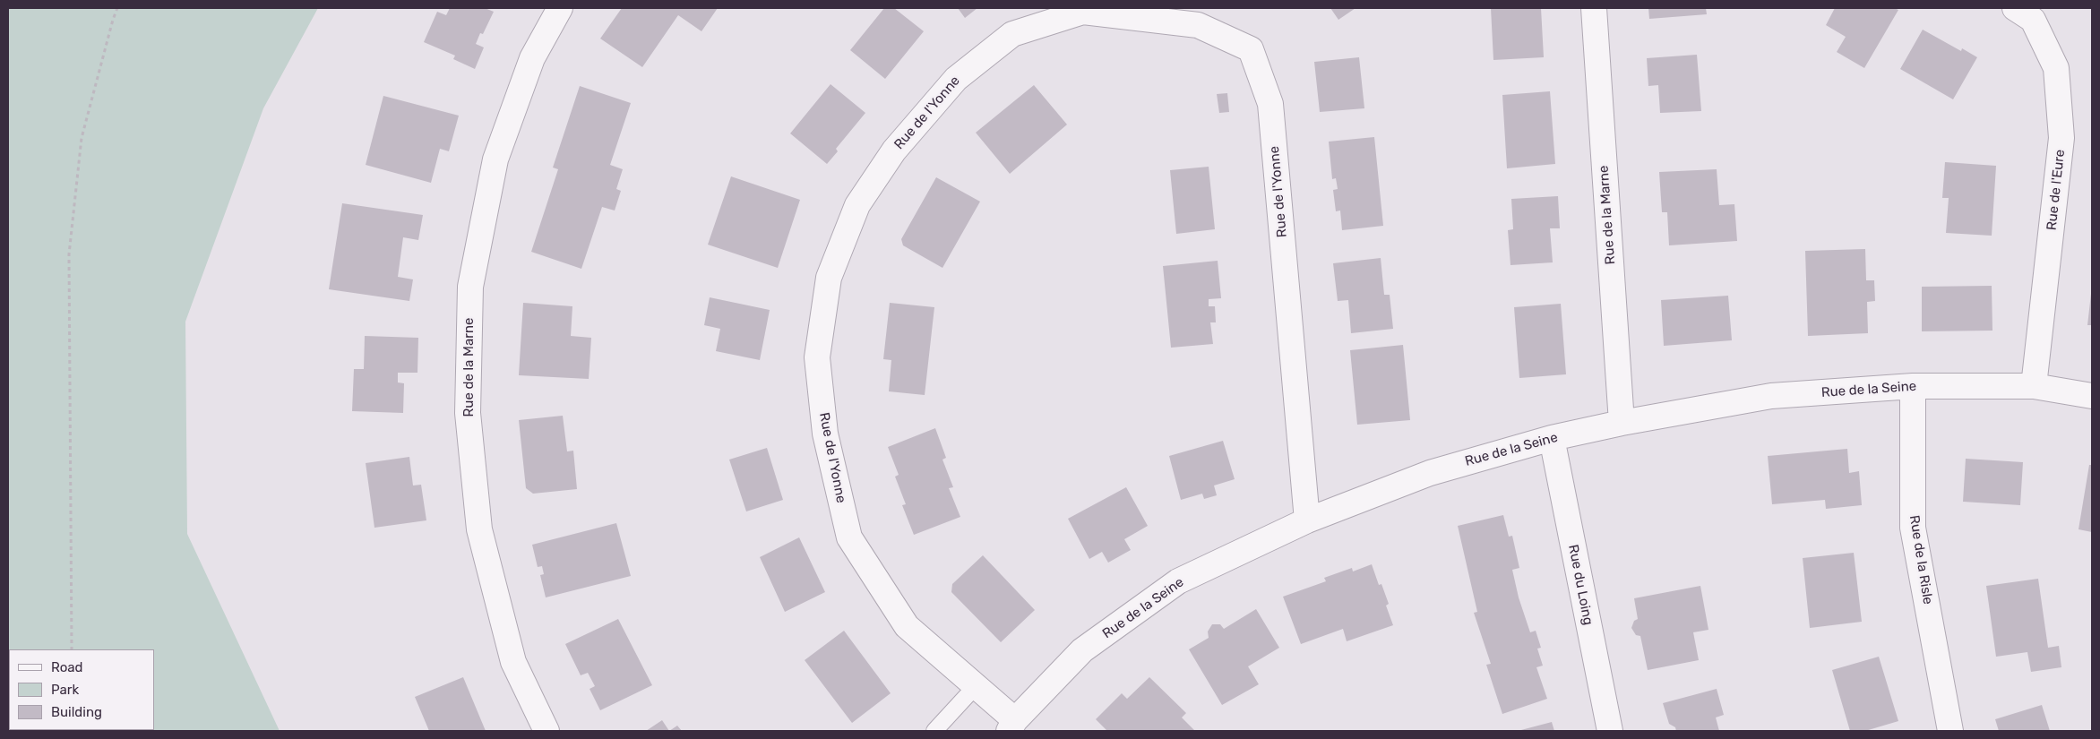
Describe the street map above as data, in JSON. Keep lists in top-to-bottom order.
{
  "streets": {
    "street": [
      "Rue de l'Yonne",
      "Rue de l'Eure",
      "Rue de la Marne",
      "Rue de la Seine",
      "Rue de la Risle",
      "Rue du Loing"
    ]
  },
  "crossings": [
    ["Rue de l'Yonne", "Rue de la Seine"],
    ["Rue de l'Eure", "Rue de la Seine"],
    ["Rue de la Marne", "Rue de la Seine"],
    ["Rue de la Seine", "Rue de la Risle"],
    ["Rue de la Seine", "Rue du Loing"]
  ],
  "legend": ["Road", "Park", "Building"]
}
